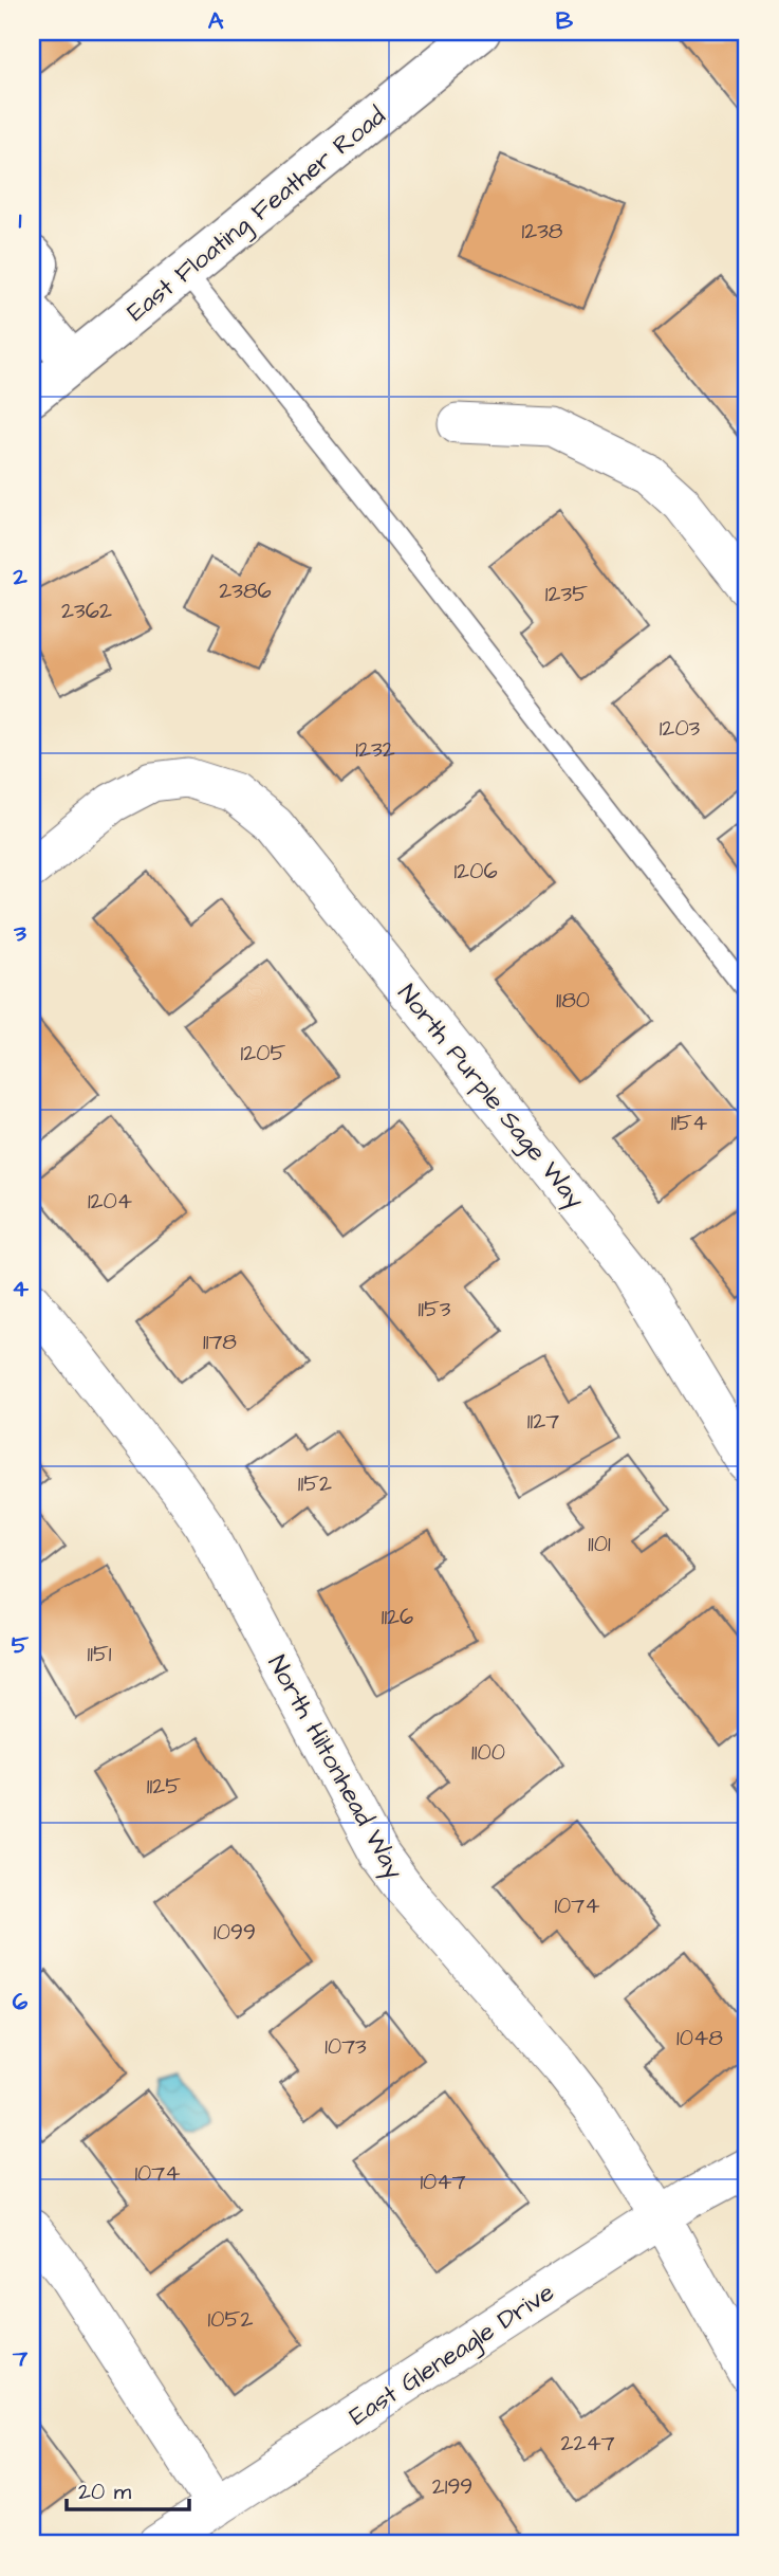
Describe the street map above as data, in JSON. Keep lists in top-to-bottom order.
{
  "streets": {
    "main road": ["East Floating Feather Road"],
    "street": ["North Purple Sage Way", "North Hiltonhead Way", "East Gleneagle Drive"]
  },
  "crossings": [
    ["North Hiltonhead Way", "East Gleneagle Drive"]
  ],
  "house_numbers": [
    "1238",
    "2386",
    "1235",
    "2362",
    "1203",
    "1232",
    "1206",
    "1180",
    "1205",
    "1154",
    "1204",
    "1153",
    "1178",
    "1127",
    "1152",
    "1101",
    "1126",
    "1151",
    "1100",
    "1125",
    "1074",
    "1099",
    "1048",
    "1073",
    "1074",
    "1047",
    "1052",
    "2247",
    "2199"
  ],
  "scale_bar": "20 m",
  "grid": {
    "columns": ["A", "B"],
    "rows": [
      "1",
      "2",
      "3",
      "4",
      "5",
      "6",
      "7"
    ]
  }
}
